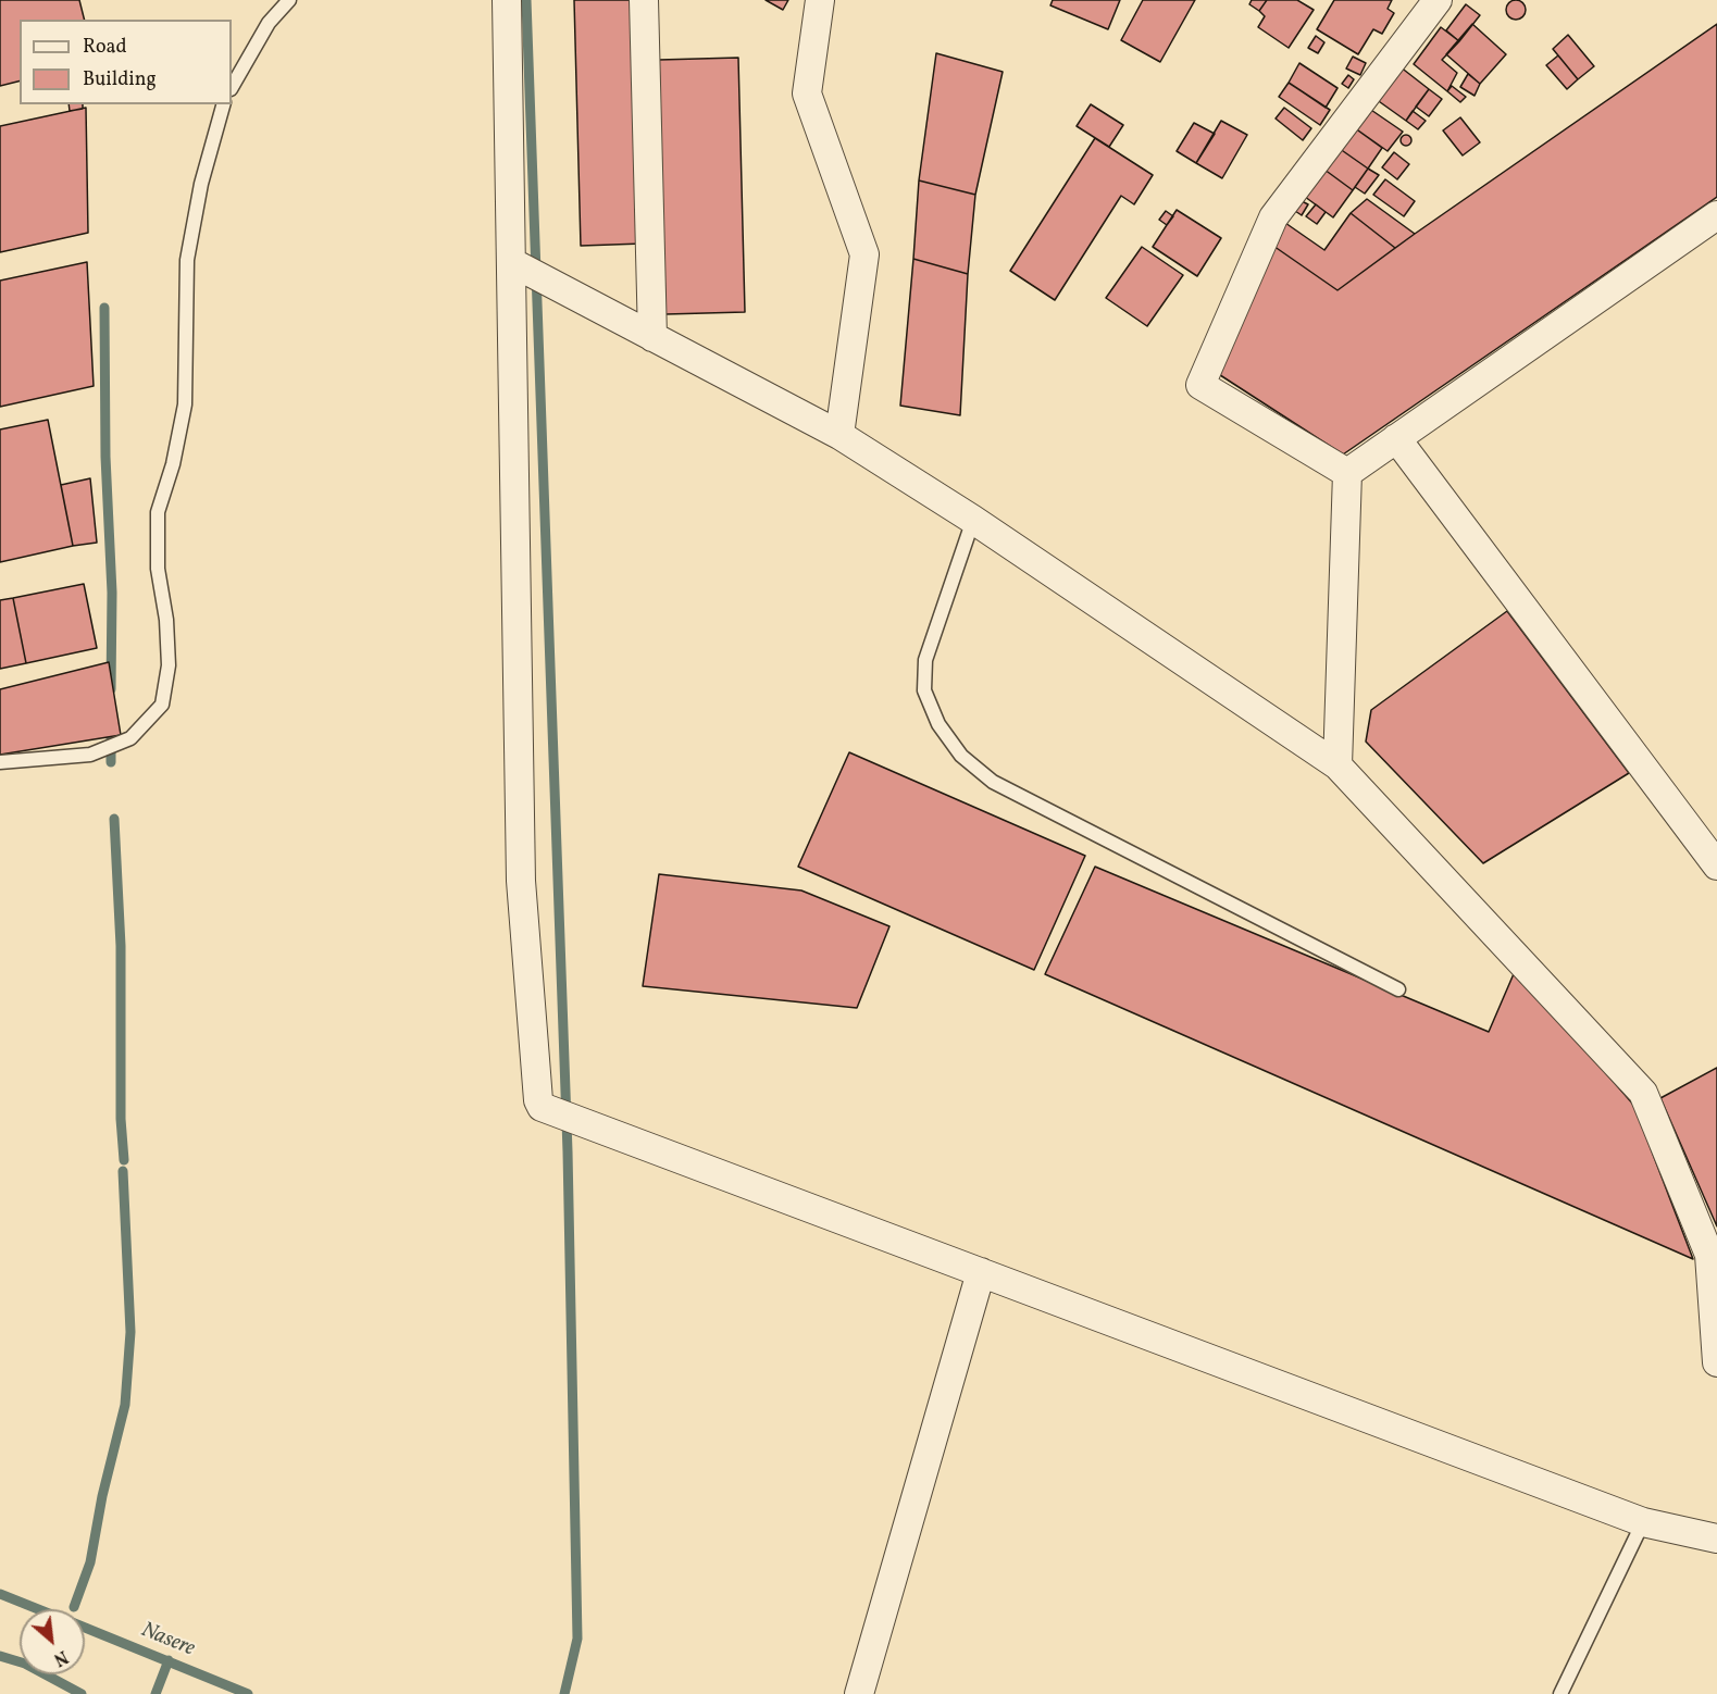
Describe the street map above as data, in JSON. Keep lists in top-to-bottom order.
{
  "water": ["Nasere"],
  "legend": ["Road", "Building"],
  "north": "bottom right"
}
